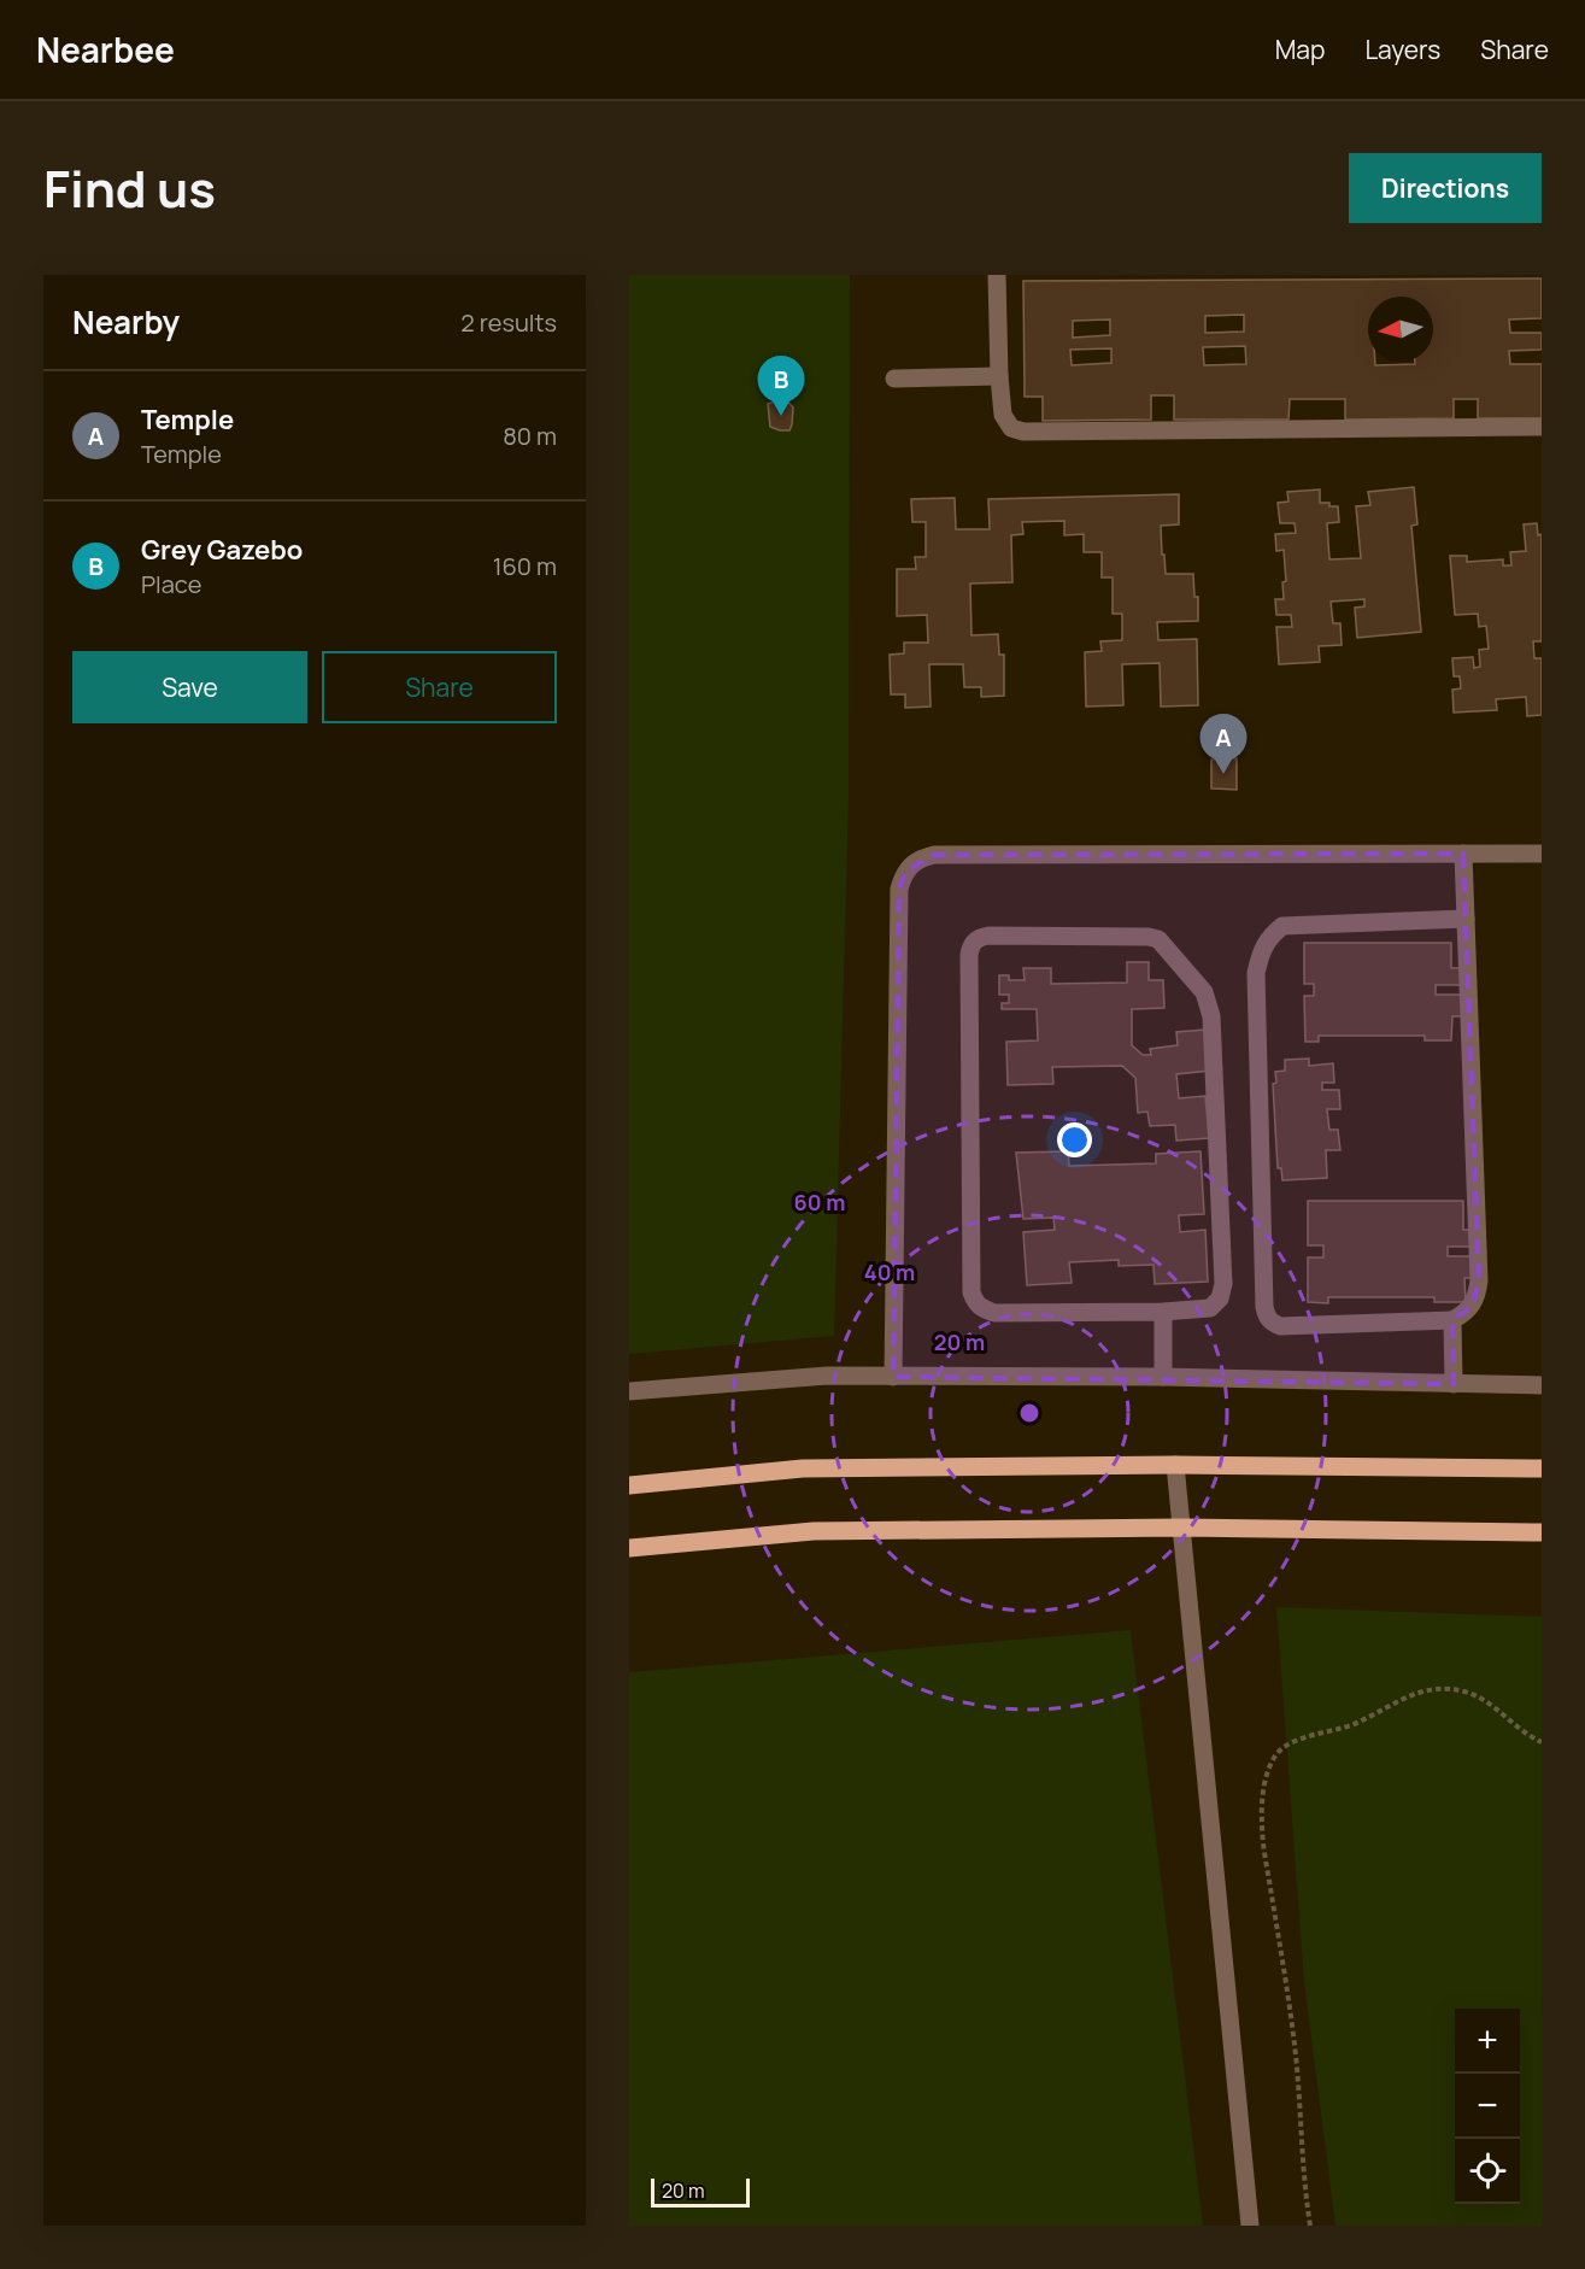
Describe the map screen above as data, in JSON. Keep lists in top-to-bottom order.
{
  "scale_bar": "20 m",
  "north": "left",
  "page": {
    "header": "Nearbee",
    "nav": ["Map", "Layers", "Share"],
    "title": "Find us",
    "buttons": [
      "Directions",
      ["Save", "Share"]
    ],
    "heading": ["Nearby", "2 results"],
    "pins": ["B", "A"],
    "list": [
      {
        "mark": "A",
        "name": "Temple",
        "note": "Temple",
        "value": "80 m"
      },
      {
        "mark": "B",
        "name": "Grey Gazebo",
        "note": "Place",
        "value": "160 m"
      }
    ],
    "map_buttons": ["+", "−"],
    "scale": "20 m"
  },
  "rings": ["60 m", "40 m", "20 m"]
}
